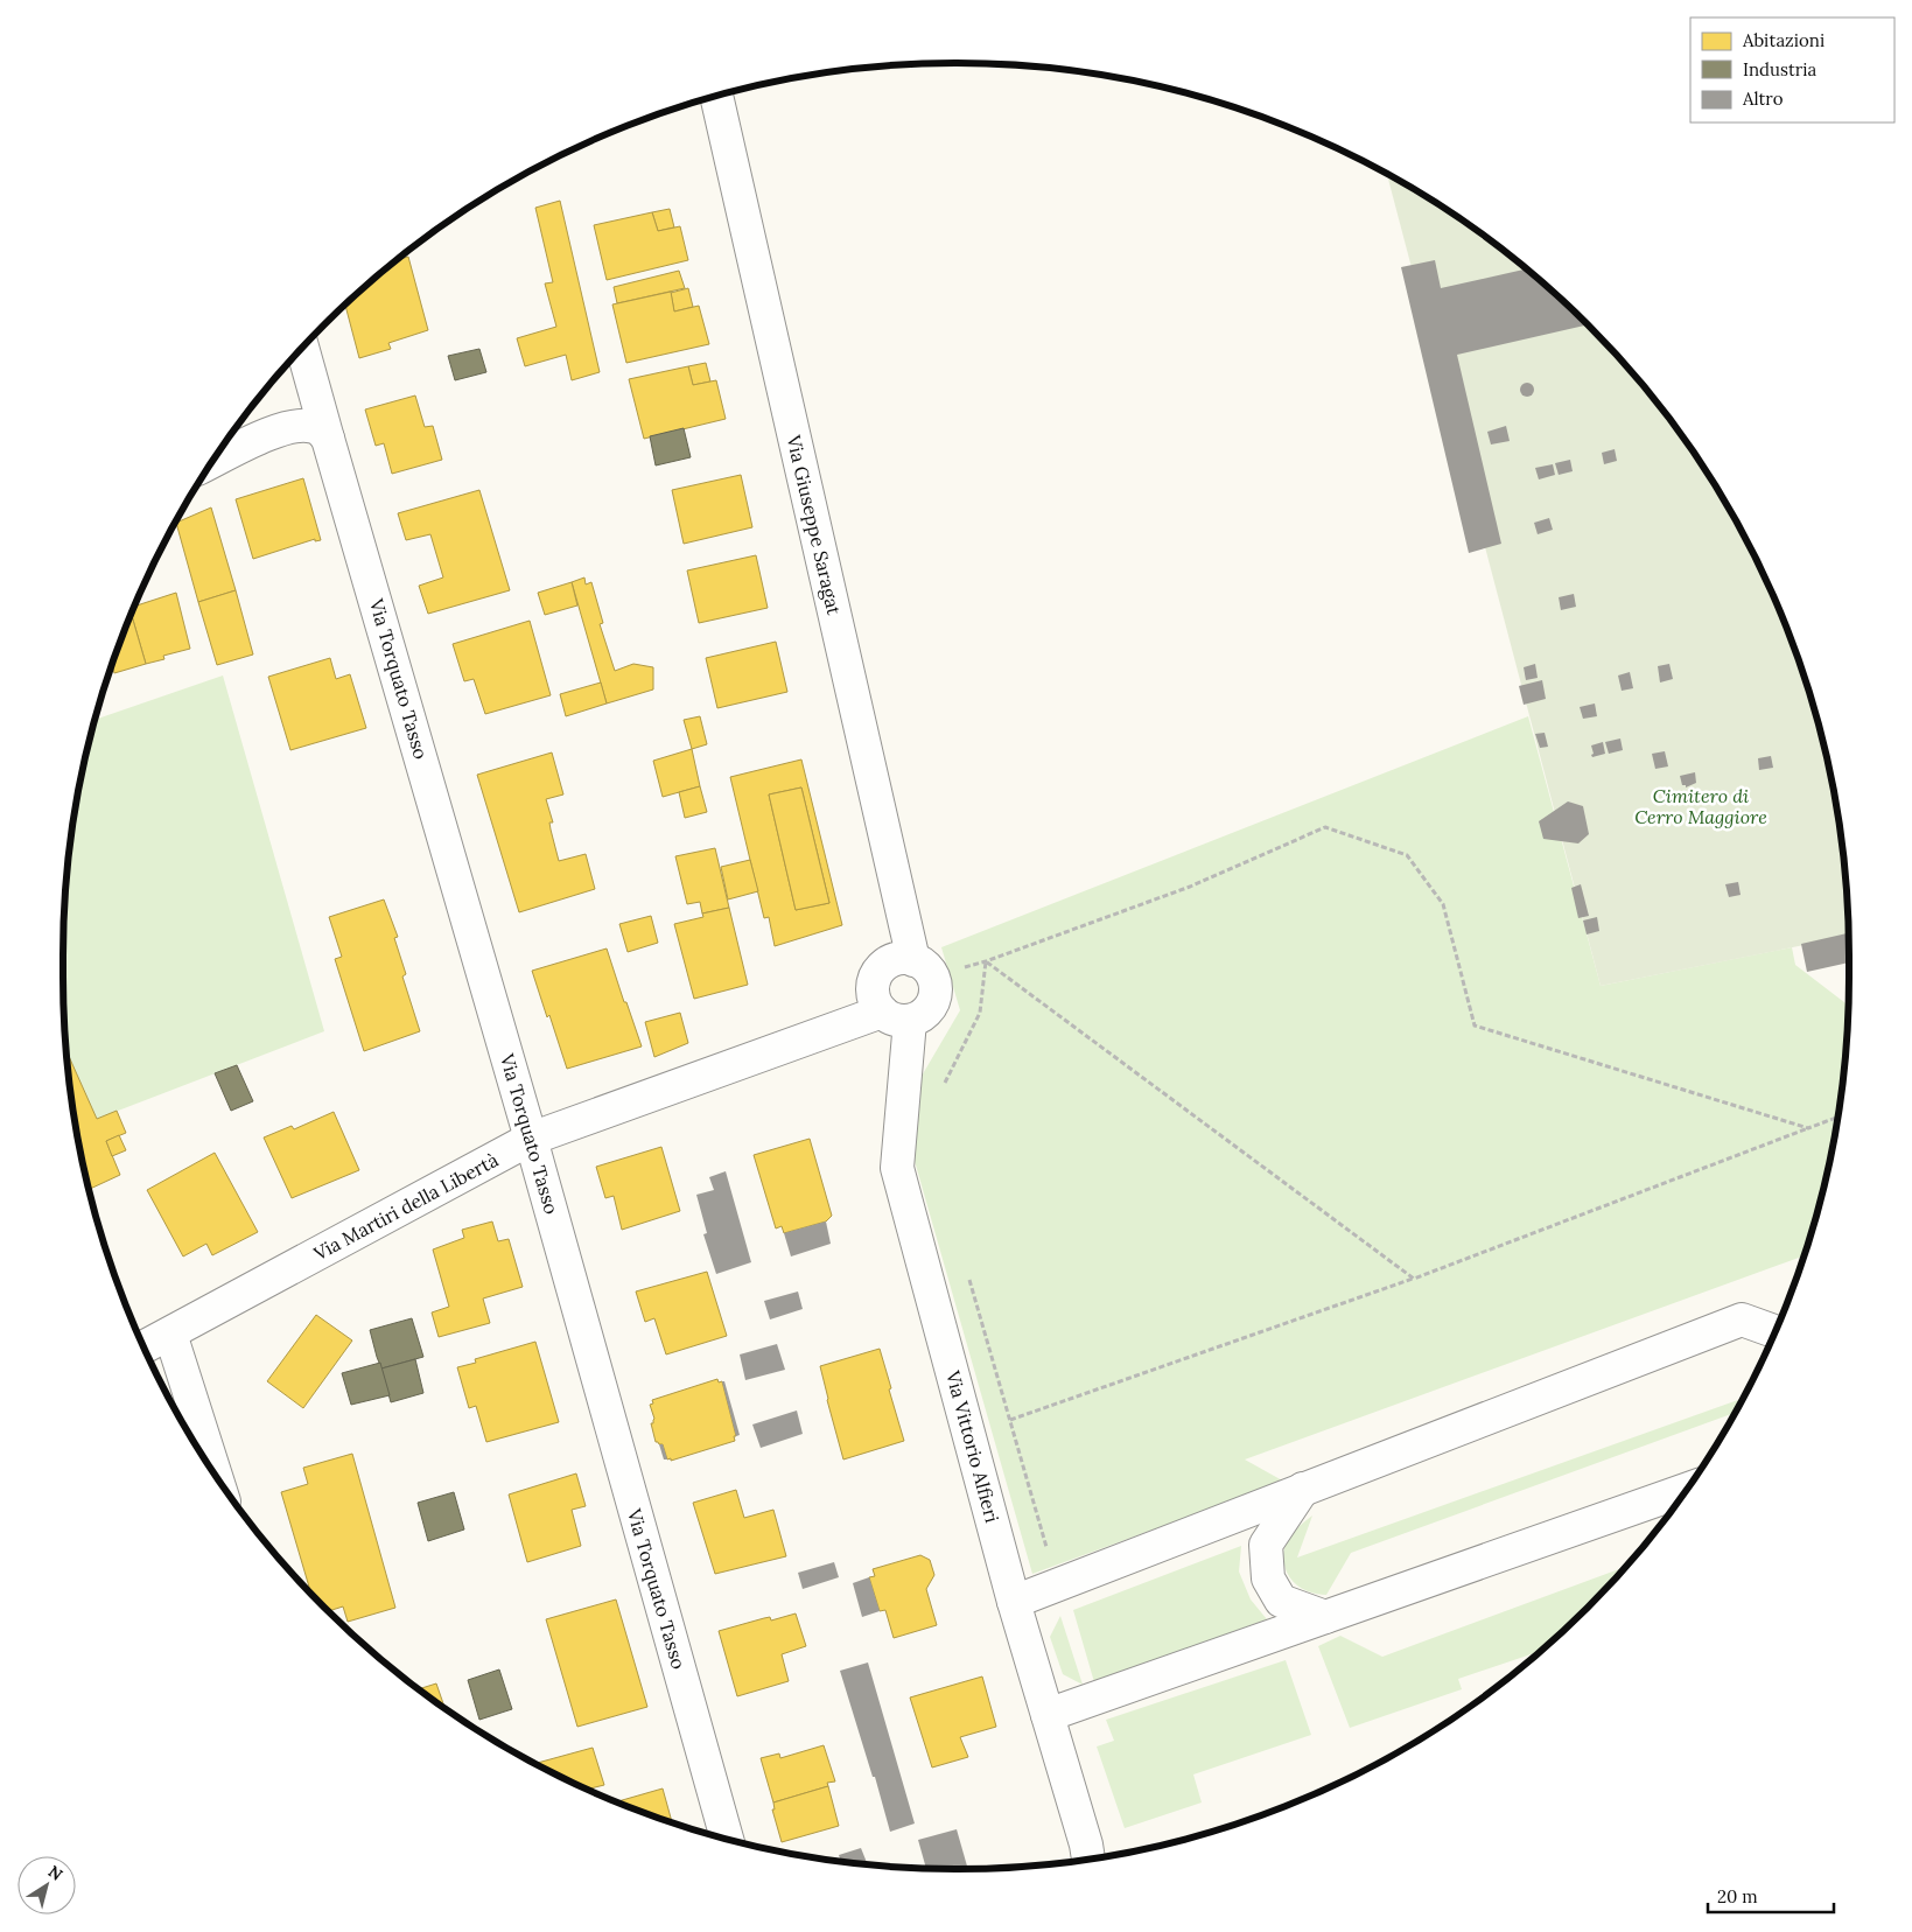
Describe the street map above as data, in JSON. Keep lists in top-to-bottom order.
{
  "streets": {
    "street": [
      "Via Giuseppe Saragat",
      "Via Torquato Tasso",
      "Via Martiri della Libertà",
      "Via Vittorio Alfieri"
    ]
  },
  "crossings": [
    ["Via Giuseppe Saragat", "Via Martiri della Libertà"],
    ["Via Giuseppe Saragat", "Via Vittorio Alfieri"],
    ["Via Torquato Tasso", "Via Martiri della Libertà"],
    ["Via Martiri della Libertà", "Via Vittorio Alfieri"]
  ],
  "parks": ["Cimitero di Cerro Maggiore"],
  "legend": ["Abitazioni", "Industria", "Altro"],
  "scale_bar": "20 m",
  "north": "top right"
}
